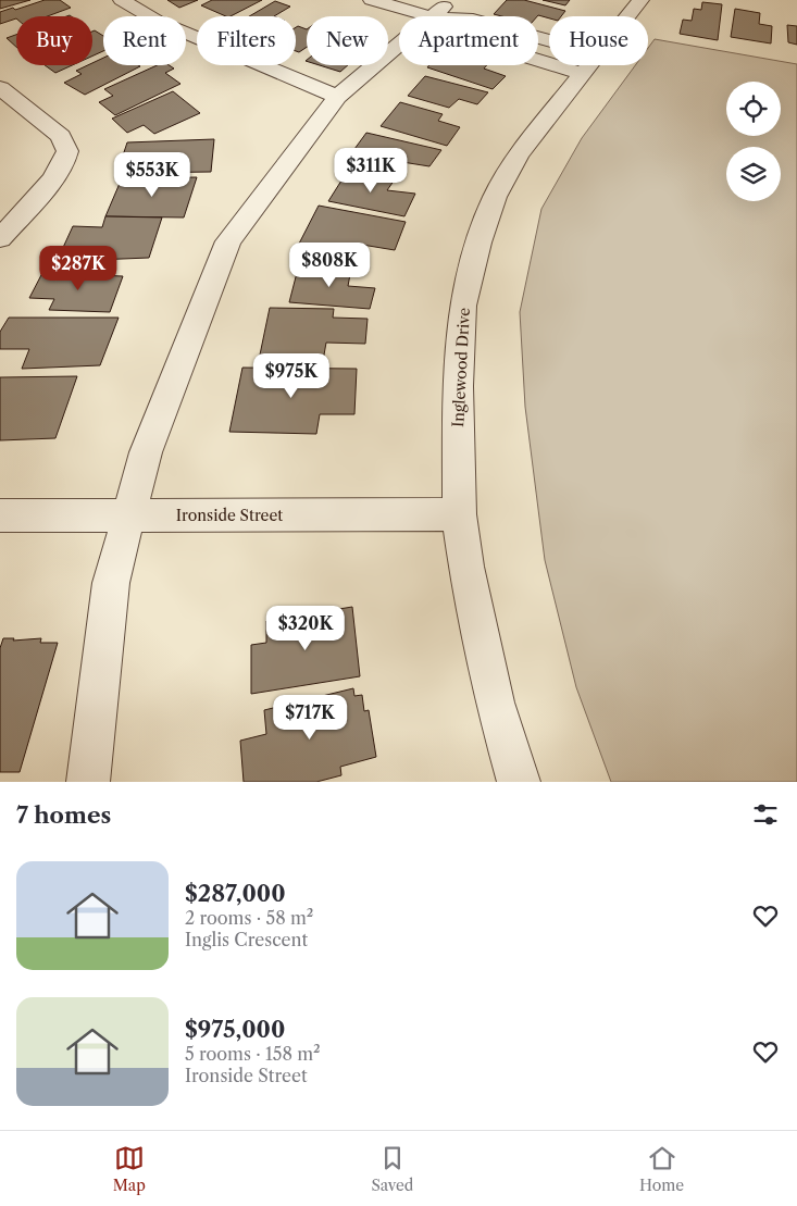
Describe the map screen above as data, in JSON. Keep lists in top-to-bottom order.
{
  "streets": {
    "street": ["Inglewood Drive", "Ironside Street"]
  },
  "crossings": [
    ["Inglewood Drive", "Ironside Street"]
  ],
  "page": {
    "chip": [
      "Buy",
      "Rent",
      "Filters",
      "New",
      "Apartment",
      "House"
    ],
    "price": [
      "$311K",
      "$553K",
      "$808K",
      "$287K",
      "$975K",
      "$320K",
      "$717K"
    ],
    "heading": "7 homes",
    "list": [
      {
        "name": "$287,000",
        "note": "2 rooms · 58 m² · Inglis Crescent"
      },
      {
        "name": "$975,000",
        "note": "5 rooms · 158 m² · Ironside Street"
      }
    ],
    "tabs": ["Map", "Saved", "Home"]
  }
}
